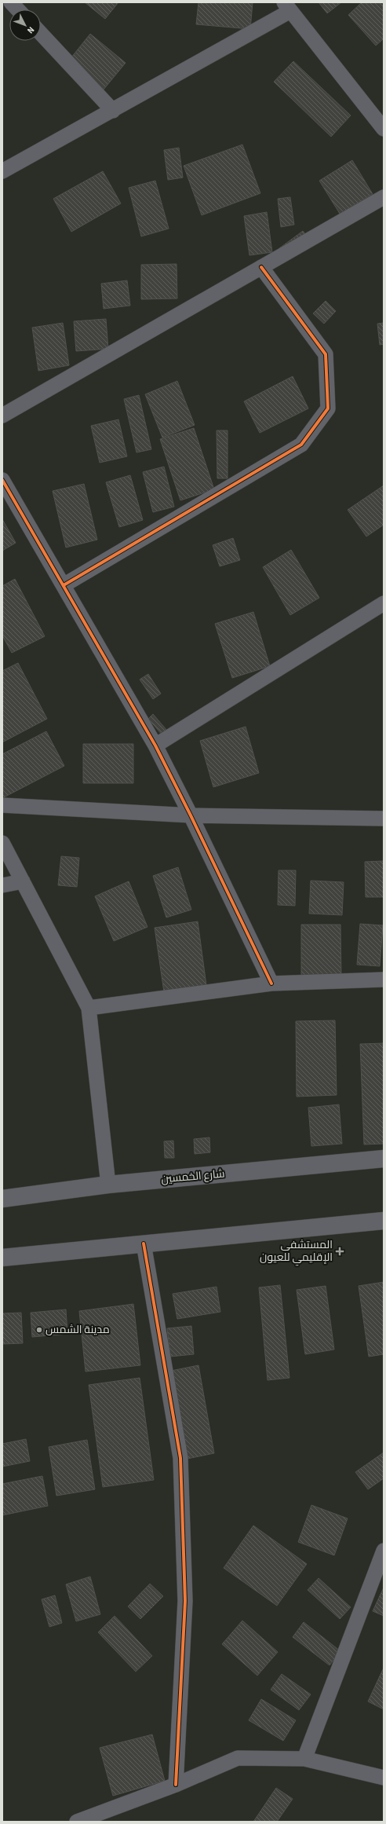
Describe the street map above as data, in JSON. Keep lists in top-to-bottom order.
{
  "streets": {
    "main road": ["شارع الخمسين"]
  },
  "places": {
    "health": ["المستشفى الإقليمي للعيون"],
    "other": ["مدينة الشمس"]
  },
  "north": "bottom right"
}
